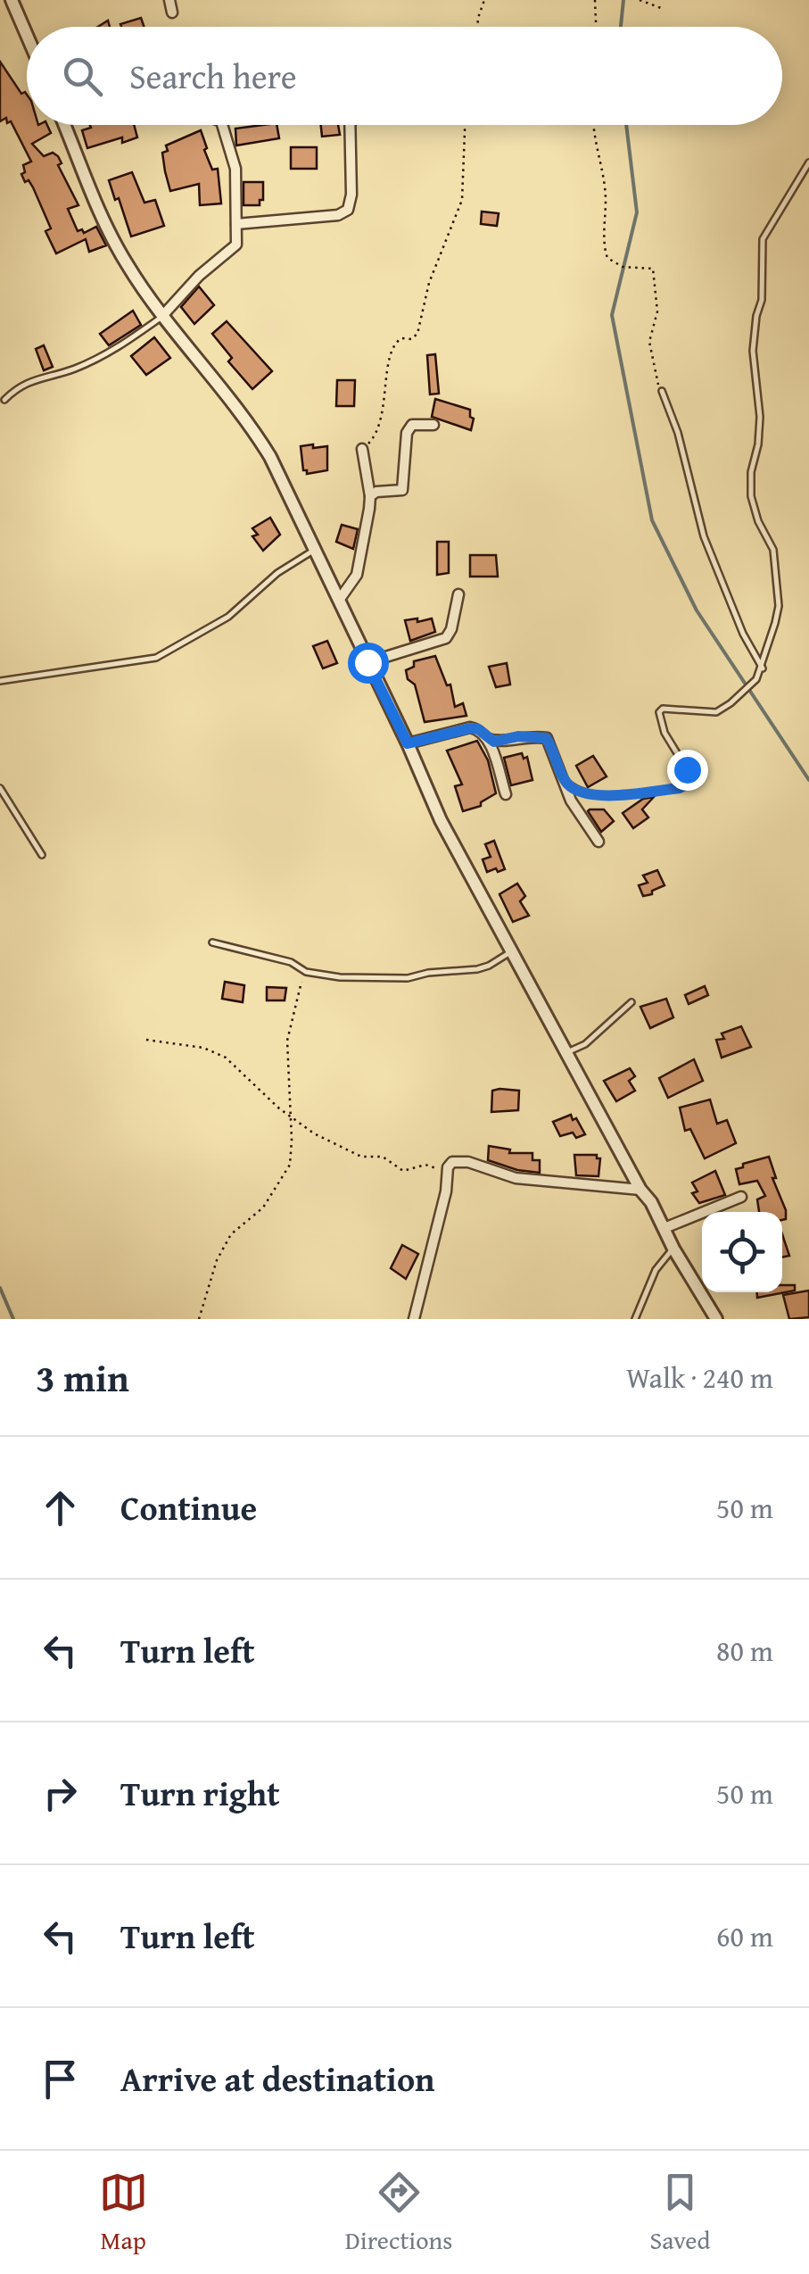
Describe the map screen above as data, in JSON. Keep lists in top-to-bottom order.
{
  "page": {
    "search": "Search here",
    "heading": ["3 min", "Walk · 240 m"],
    "list": [
      ["Continue", "50 m"],
      ["Turn left", "80 m"],
      ["Turn right", "50 m"],
      ["Turn left", "60 m"],
      "Arrive at destination"
    ],
    "nav": ["Map", "Directions", "Saved"]
  }
}
